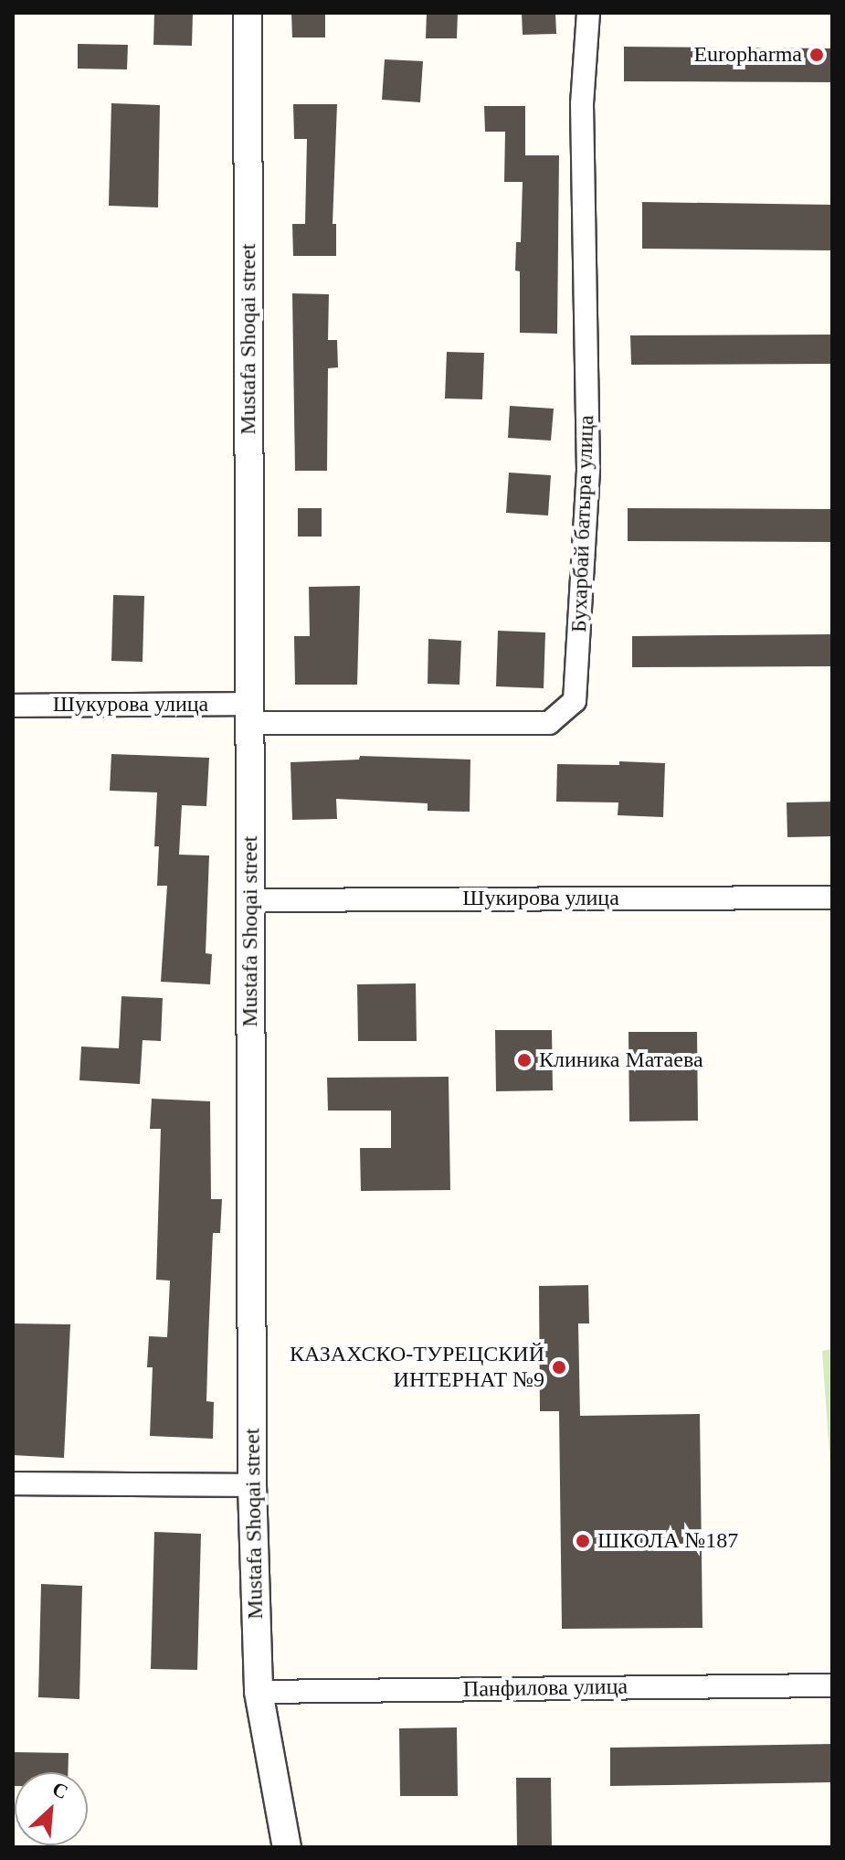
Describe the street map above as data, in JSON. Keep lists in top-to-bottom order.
{
  "streets": {
    "street": [
      "Mustafa Shoqai street",
      "Бухарбай батыра улица",
      "Шукурова улица",
      "Шукирова улица",
      "Панфилова улица"
    ]
  },
  "crossings": [
    ["Mustafa Shoqai street", "Бухарбай батыра улица"],
    ["Mustafa Shoqai street", "Шукурова улица"],
    ["Mustafa Shoqai street", "Шукирова улица"],
    ["Mustafa Shoqai street", "Панфилова улица"],
    ["Бухарбай батыра улица", "Шукурова улица"]
  ],
  "places": [
    "Europharma",
    "Клиника Матаева",
    "КАЗАХСКО-ТУРЕЦСКИЙ ИНТЕРНАТ №9",
    "ШКОЛА №187"
  ],
  "north": "top right"
}
